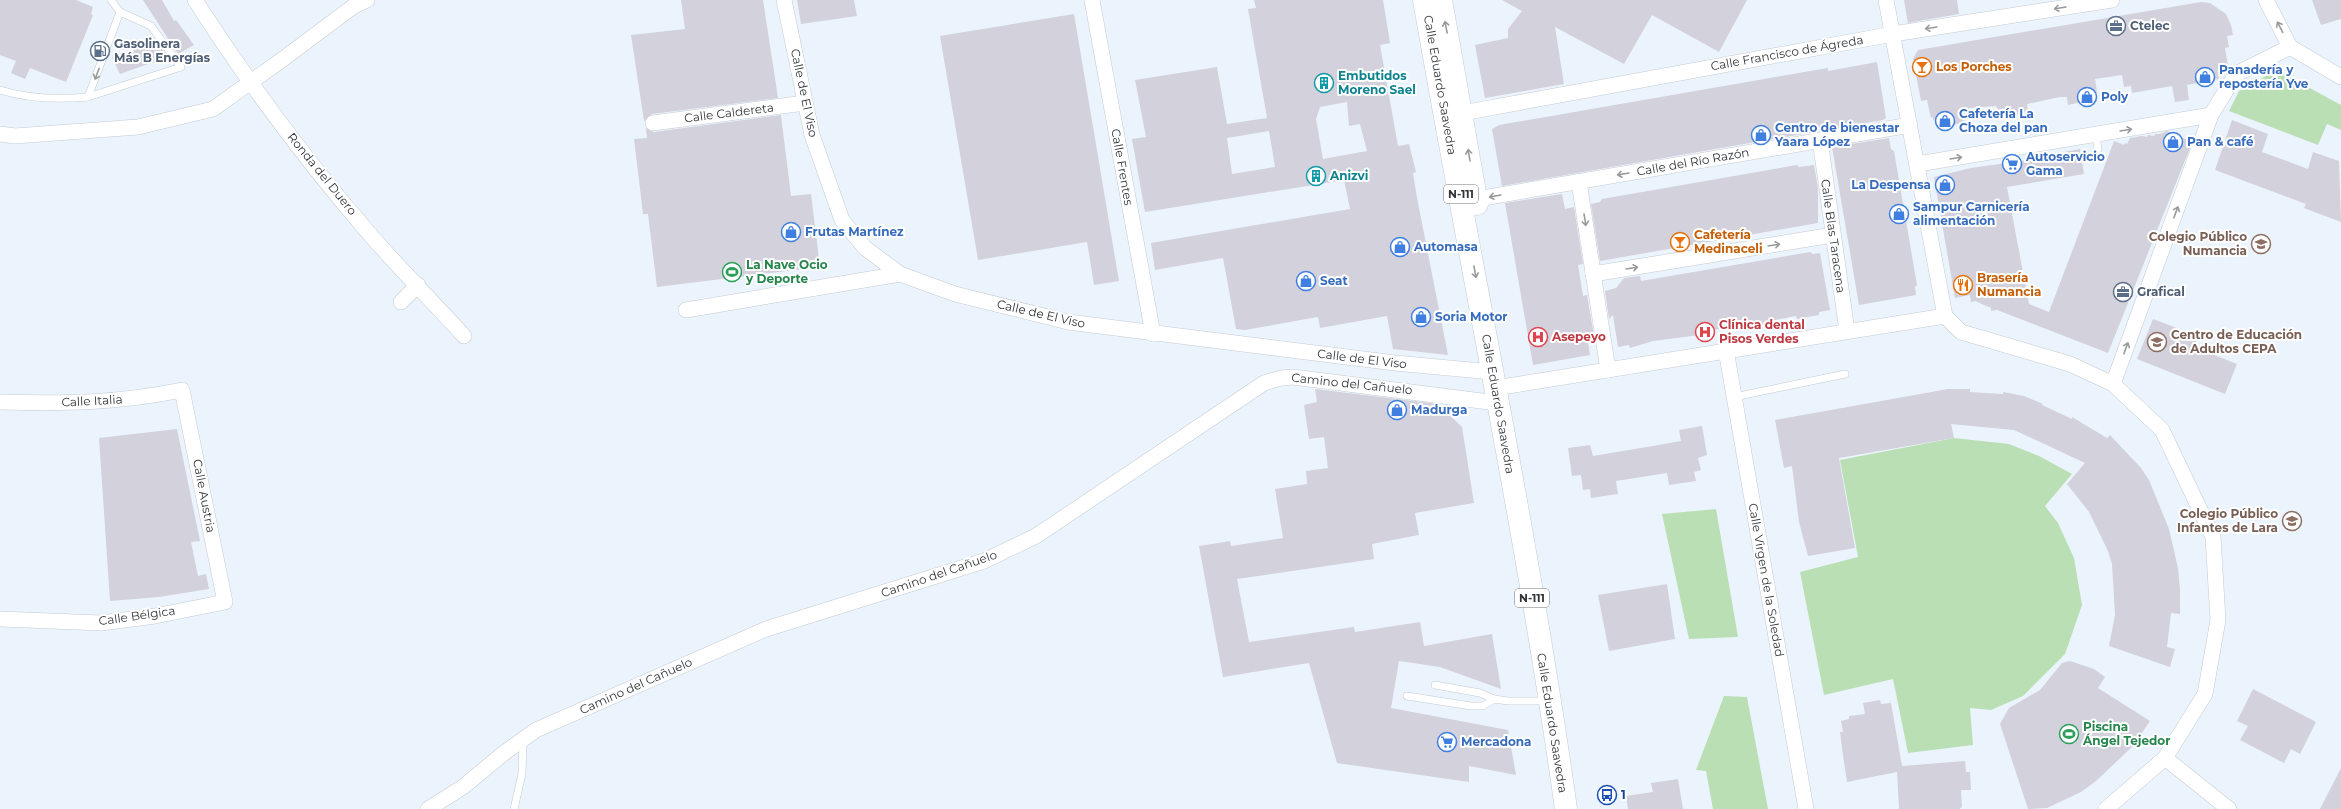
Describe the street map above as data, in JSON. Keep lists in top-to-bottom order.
{
  "streets": {
    "main road": ["Calle Eduardo Saavedra", "N-111"],
    "street": [
      "Calle Francisco de Ágreda",
      "Calle de El Viso",
      "Calle Caldereta",
      "Calle del Río Razón",
      "Calle Frentes",
      "Ronda del Duero",
      "Calle Blas Taracena",
      "Camino del Cañuelo",
      "Calle Italia",
      "Calle Austria",
      "Calle Virgen de la Soledad",
      "Calle Bélgica"
    ]
  },
  "crossings": [
    ["Calle Francisco de Ágreda", "Calle Eduardo Saavedra"],
    ["Calle Eduardo Saavedra", "Calle de El Viso"],
    ["Calle Eduardo Saavedra", "Calle del Río Razón"],
    ["Calle Eduardo Saavedra", "Camino del Cañuelo"],
    ["Calle de El Viso", "Calle Caldereta"],
    ["Calle de El Viso", "Calle Frentes"],
    ["Calle del Río Razón", "Calle Blas Taracena"],
    ["Calle Blas Taracena", "Camino del Cañuelo"],
    ["Camino del Cañuelo", "Calle Virgen de la Soledad"],
    ["Calle Italia", "Calle Austria"],
    ["Calle Austria", "Calle Bélgica"]
  ],
  "places": {
    "office": ["Ctelec", "Grafical"],
    "fuel station": ["Gasolinera Más B Energías"],
    "bar": ["Los Porches", "Cafetería Medinaceli"],
    "shop": [
      "Panadería y repostería Yve",
      "Poly",
      "Cafetería La Choza del pan",
      "Centro de bienestar Yaara López",
      "Pan & café",
      "La Despensa",
      "Sampur Carnicería alimentación",
      "Frutas Martínez",
      "Automasa",
      "Seat",
      "Soria Motor",
      "Madurga"
    ],
    "building": ["Embutidos Moreno Sael", "Anizvi"],
    "supermarket": ["Autoservicio Gama", "Mercadona"],
    "school or university": ["Colegio Público Numancia", "Centro de Educación de Adultos CEPA", "Colegio Público Infantes de Lara"],
    "sports": ["La Nave Ocio y Deporte", "Piscina Ángel Tejedor"],
    "restaurant": ["Brasería Numancia"],
    "hospital": ["Clínica dental Pisos Verdes", "Asepeyo"],
    "bus stop": ["1"]
  }
}
